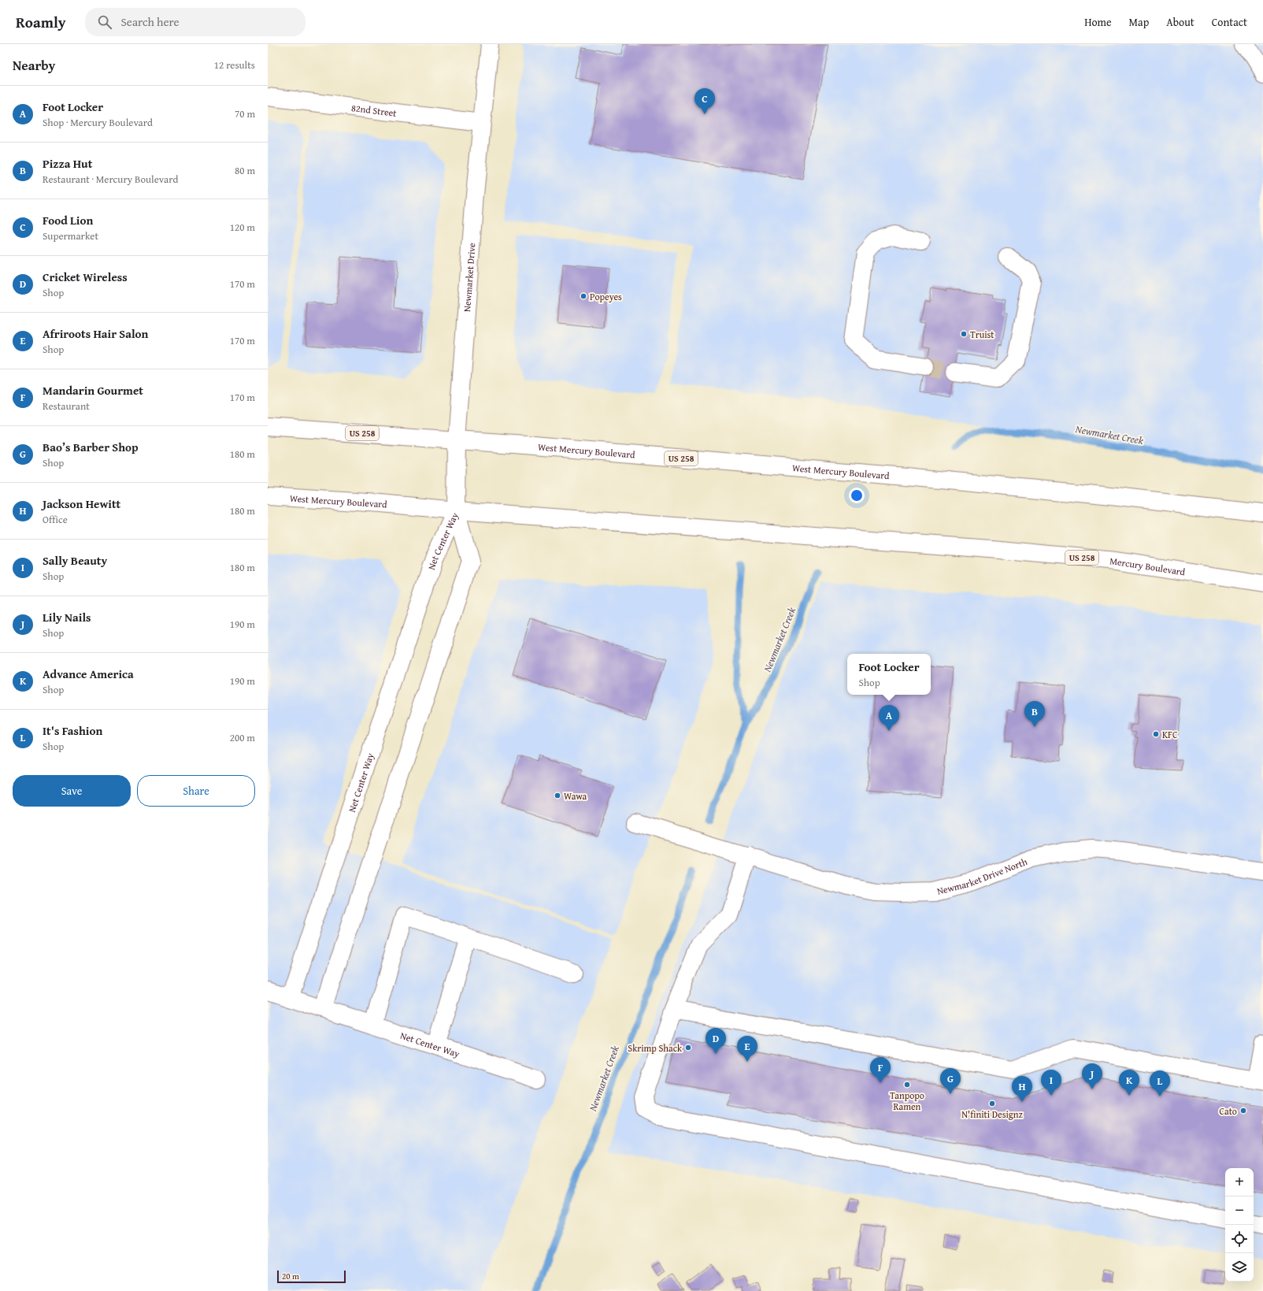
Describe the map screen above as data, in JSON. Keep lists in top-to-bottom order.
{
  "streets": {
    "main road": [
      "82nd Street",
      "Newmarket Drive",
      "US 258",
      "West Mercury Boulevard",
      "Net Center Way",
      "Mercury Boulevard",
      "Newmarket Drive North"
    ]
  },
  "crossings": [
    ["82nd Street", "Newmarket Drive"],
    ["Newmarket Drive", "West Mercury Boulevard"],
    ["Newmarket Drive", "Net Center Way"],
    ["West Mercury Boulevard", "Net Center Way"],
    ["West Mercury Boulevard", "Mercury Boulevard"]
  ],
  "water": ["Newmarket Creek"],
  "places": [
    "Popeyes",
    "Truist",
    "KFC",
    "Wawa",
    "Skrimp Shack",
    "Tanpopo Ramen",
    "N'finiti Designz",
    "Cato"
  ],
  "scale_bar": "20 m",
  "page": {
    "header": "Roamly",
    "search": "Search here",
    "nav": [
      "Home",
      "Map",
      "About",
      "Contact"
    ],
    "heading": ["Nearby", "12 results"],
    "list": [
      {
        "mark": "A",
        "name": "Foot Locker",
        "note": "Shop · Mercury Boulevard",
        "value": "70 m"
      },
      {
        "mark": "B",
        "name": "Pizza Hut",
        "note": "Restaurant · Mercury Boulevard",
        "value": "80 m"
      },
      {
        "mark": "C",
        "name": "Food Lion",
        "note": "Supermarket",
        "value": "120 m"
      },
      {
        "mark": "D",
        "name": "Cricket Wireless",
        "note": "Shop",
        "value": "170 m"
      },
      {
        "mark": "E",
        "name": "Afriroots Hair Salon",
        "note": "Shop",
        "value": "170 m"
      },
      {
        "mark": "F",
        "name": "Mandarin Gourmet",
        "note": "Restaurant",
        "value": "170 m"
      },
      {
        "mark": "G",
        "name": "Bao’s Barber Shop",
        "note": "Shop",
        "value": "180 m"
      },
      {
        "mark": "H",
        "name": "Jackson Hewitt",
        "note": "Office",
        "value": "180 m"
      },
      {
        "mark": "I",
        "name": "Sally Beauty",
        "note": "Shop",
        "value": "180 m"
      },
      {
        "mark": "J",
        "name": "Lily Nails",
        "note": "Shop",
        "value": "190 m"
      },
      {
        "mark": "K",
        "name": "Advance America",
        "note": "Shop",
        "value": "190 m"
      },
      {
        "mark": "L",
        "name": "It's Fashion",
        "note": "Shop",
        "value": "200 m"
      }
    ],
    "pins": [
      "C",
      "B",
      "A",
      "D",
      "E",
      "F",
      "J",
      "G",
      "I",
      "K",
      "L",
      "H"
    ],
    "popup": ["Foot Locker", "Shop"],
    "buttons": ["Save", "Share"],
    "map_buttons": ["+", "−"],
    "scale": "20 m"
  }
}
